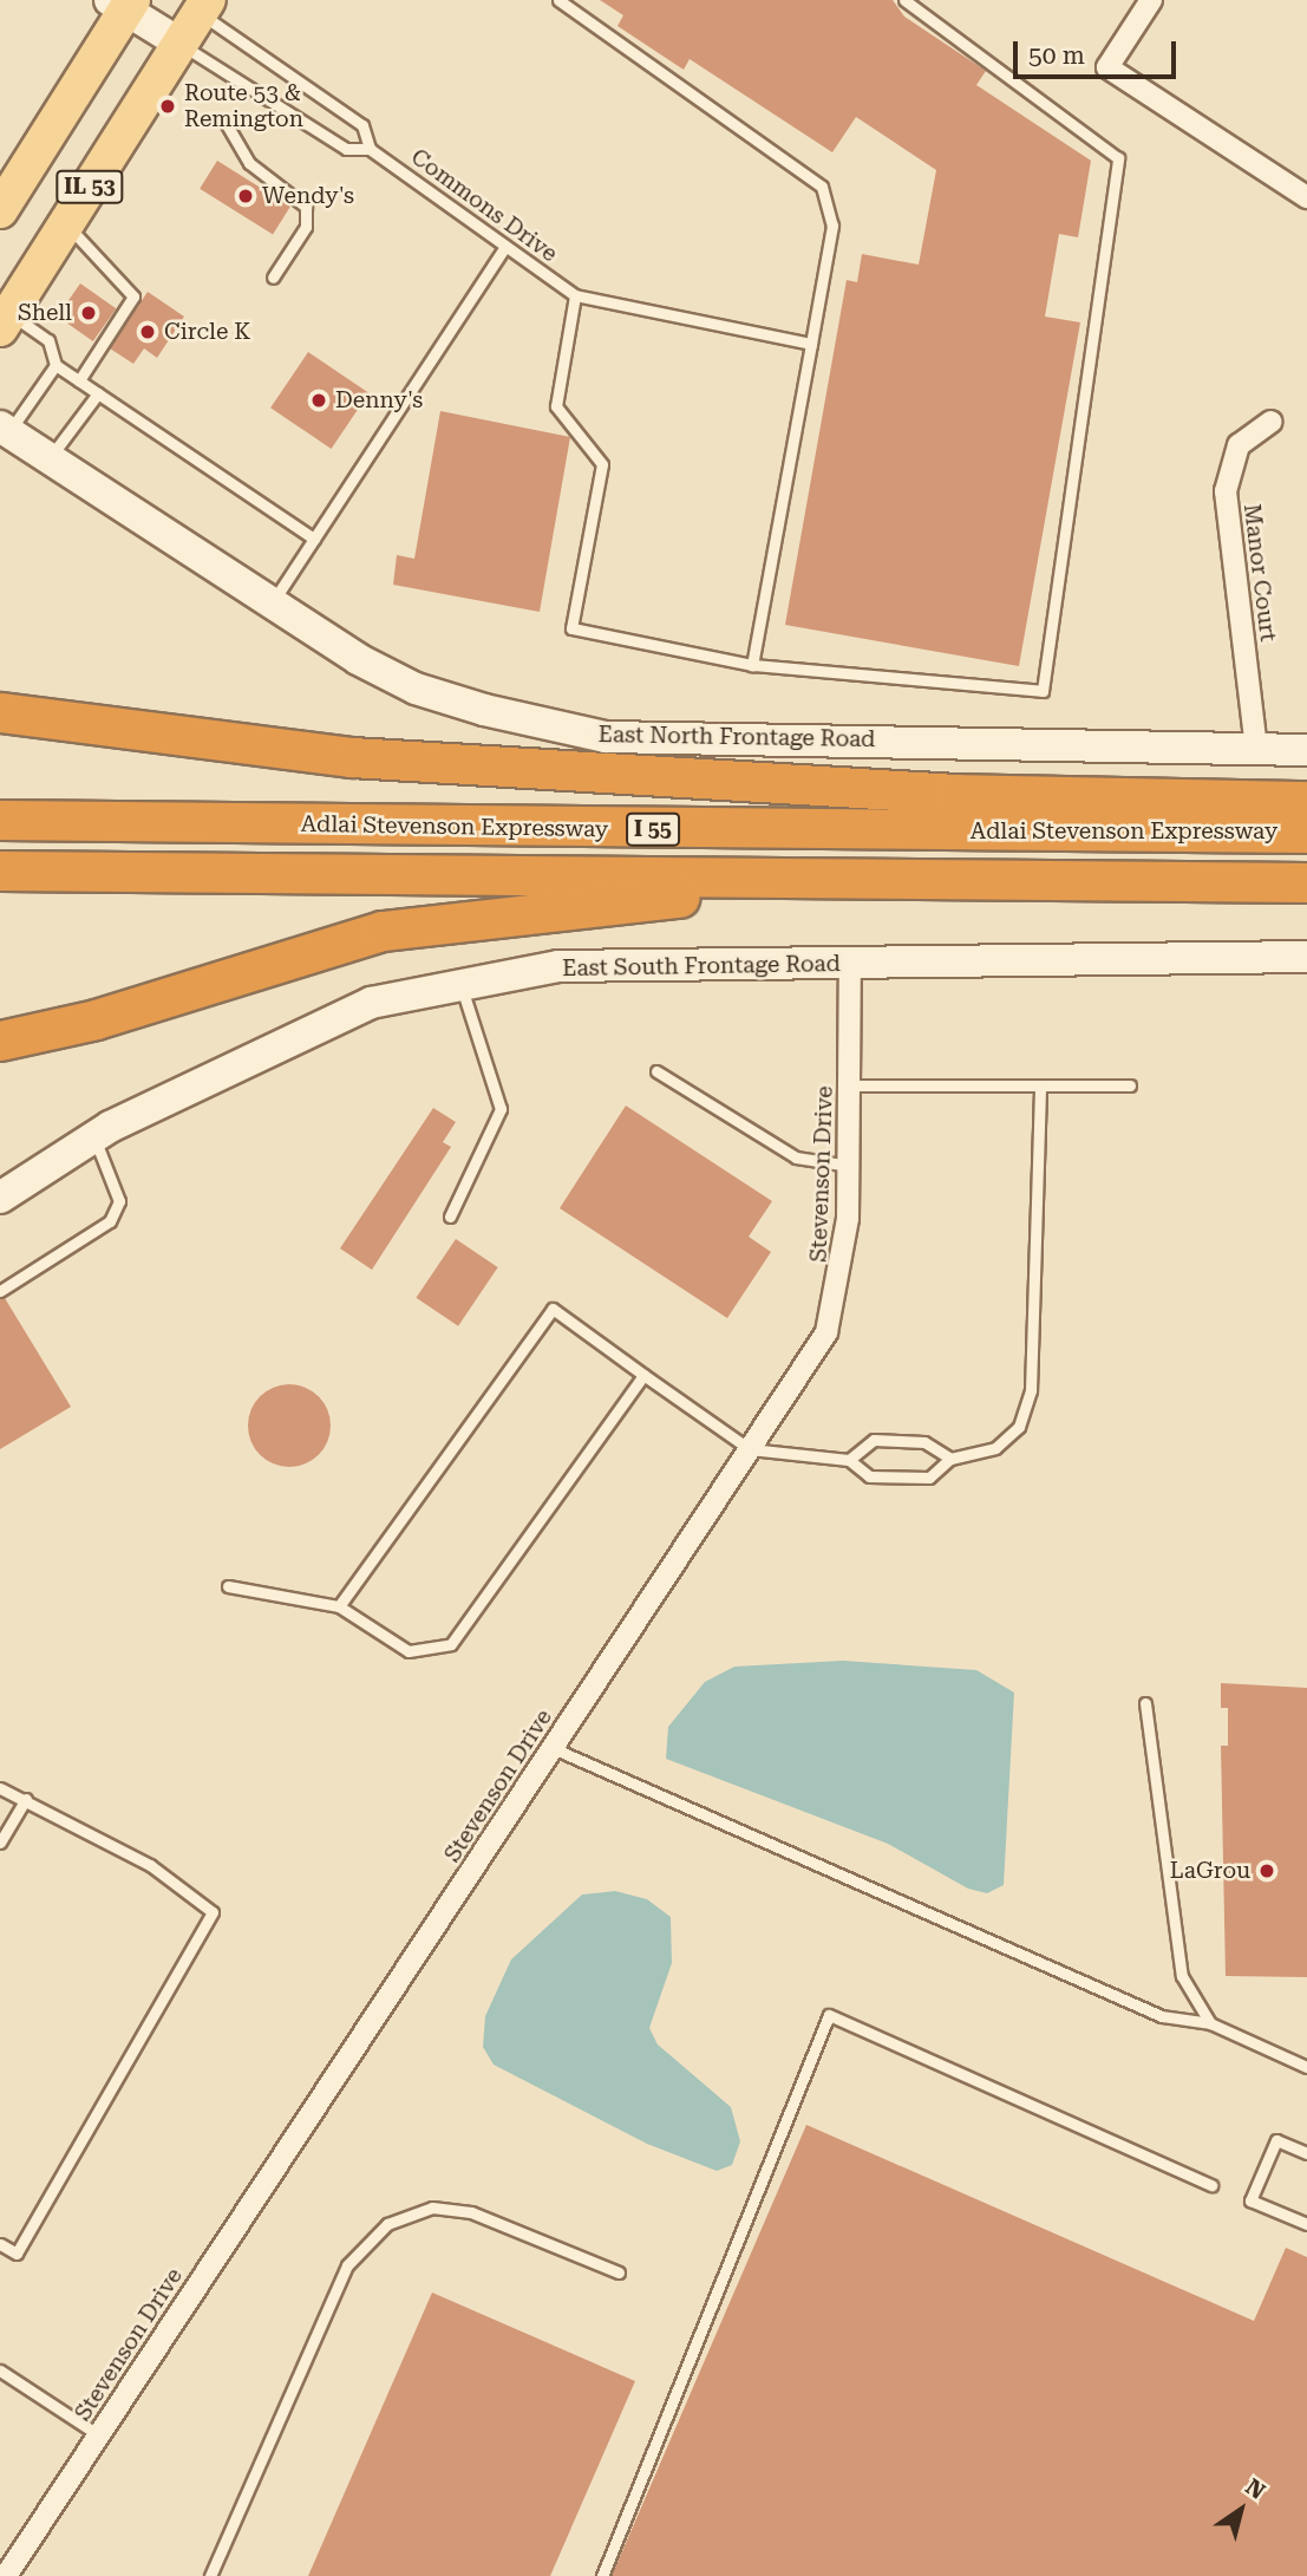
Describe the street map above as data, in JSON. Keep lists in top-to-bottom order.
{
  "streets": {
    "highway": ["Adlai Stevenson Expressway", "I 55"],
    "main road": ["IL 53"],
    "street": [
      "Manor Court",
      "East North Frontage Road",
      "East South Frontage Road",
      "Stevenson Drive"
    ],
    "lane": ["Commons Drive"]
  },
  "crossings": [
    ["IL 53", "Commons Drive"],
    ["Manor Court", "East North Frontage Road"],
    ["East South Frontage Road", "Stevenson Drive"]
  ],
  "places": [
    "Route 53 & Remington",
    "Wendy's",
    "Shell",
    "Circle K",
    "Denny's",
    "LaGrou"
  ],
  "scale_bar": "50 m",
  "north": "top right"
}
